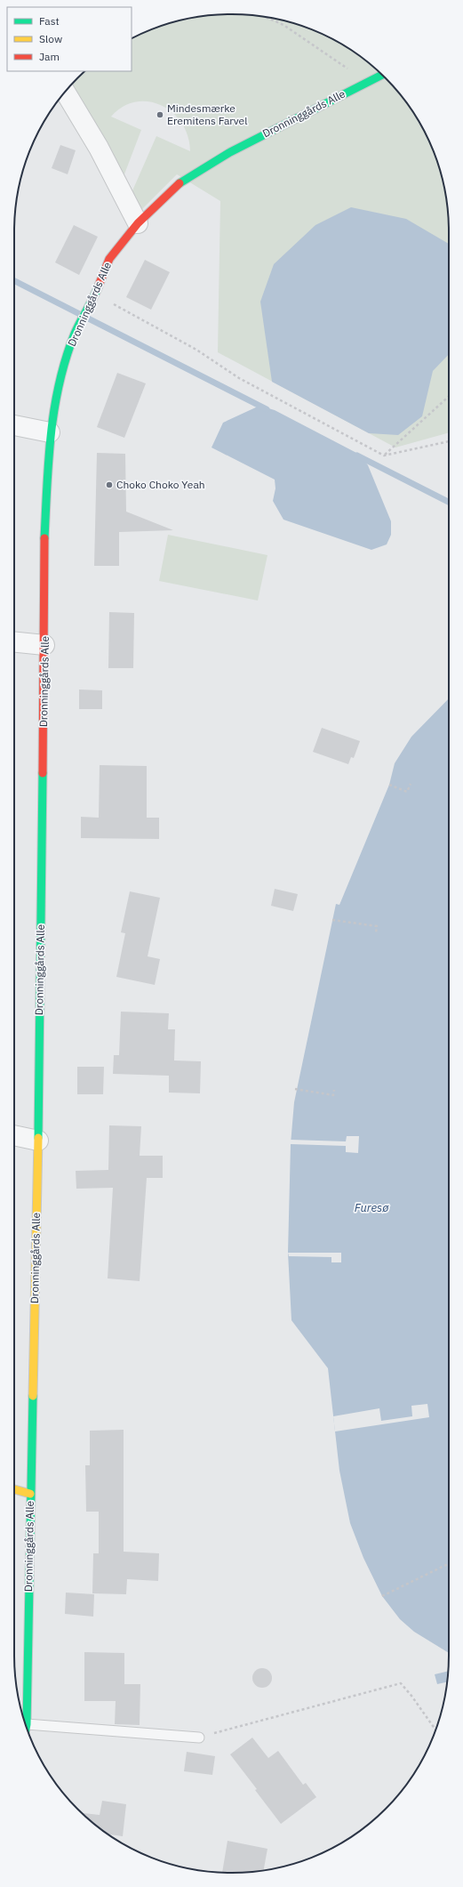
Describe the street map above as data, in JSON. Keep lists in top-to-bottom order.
{
  "streets": {
    "street": ["Dronninggårds Alle"]
  },
  "water": ["Furesø"],
  "places": ["Mindesmærke Eremitens Farvel", "Choko Choko Yeah"],
  "legend": ["Fast", "Slow", "Jam"]
}
